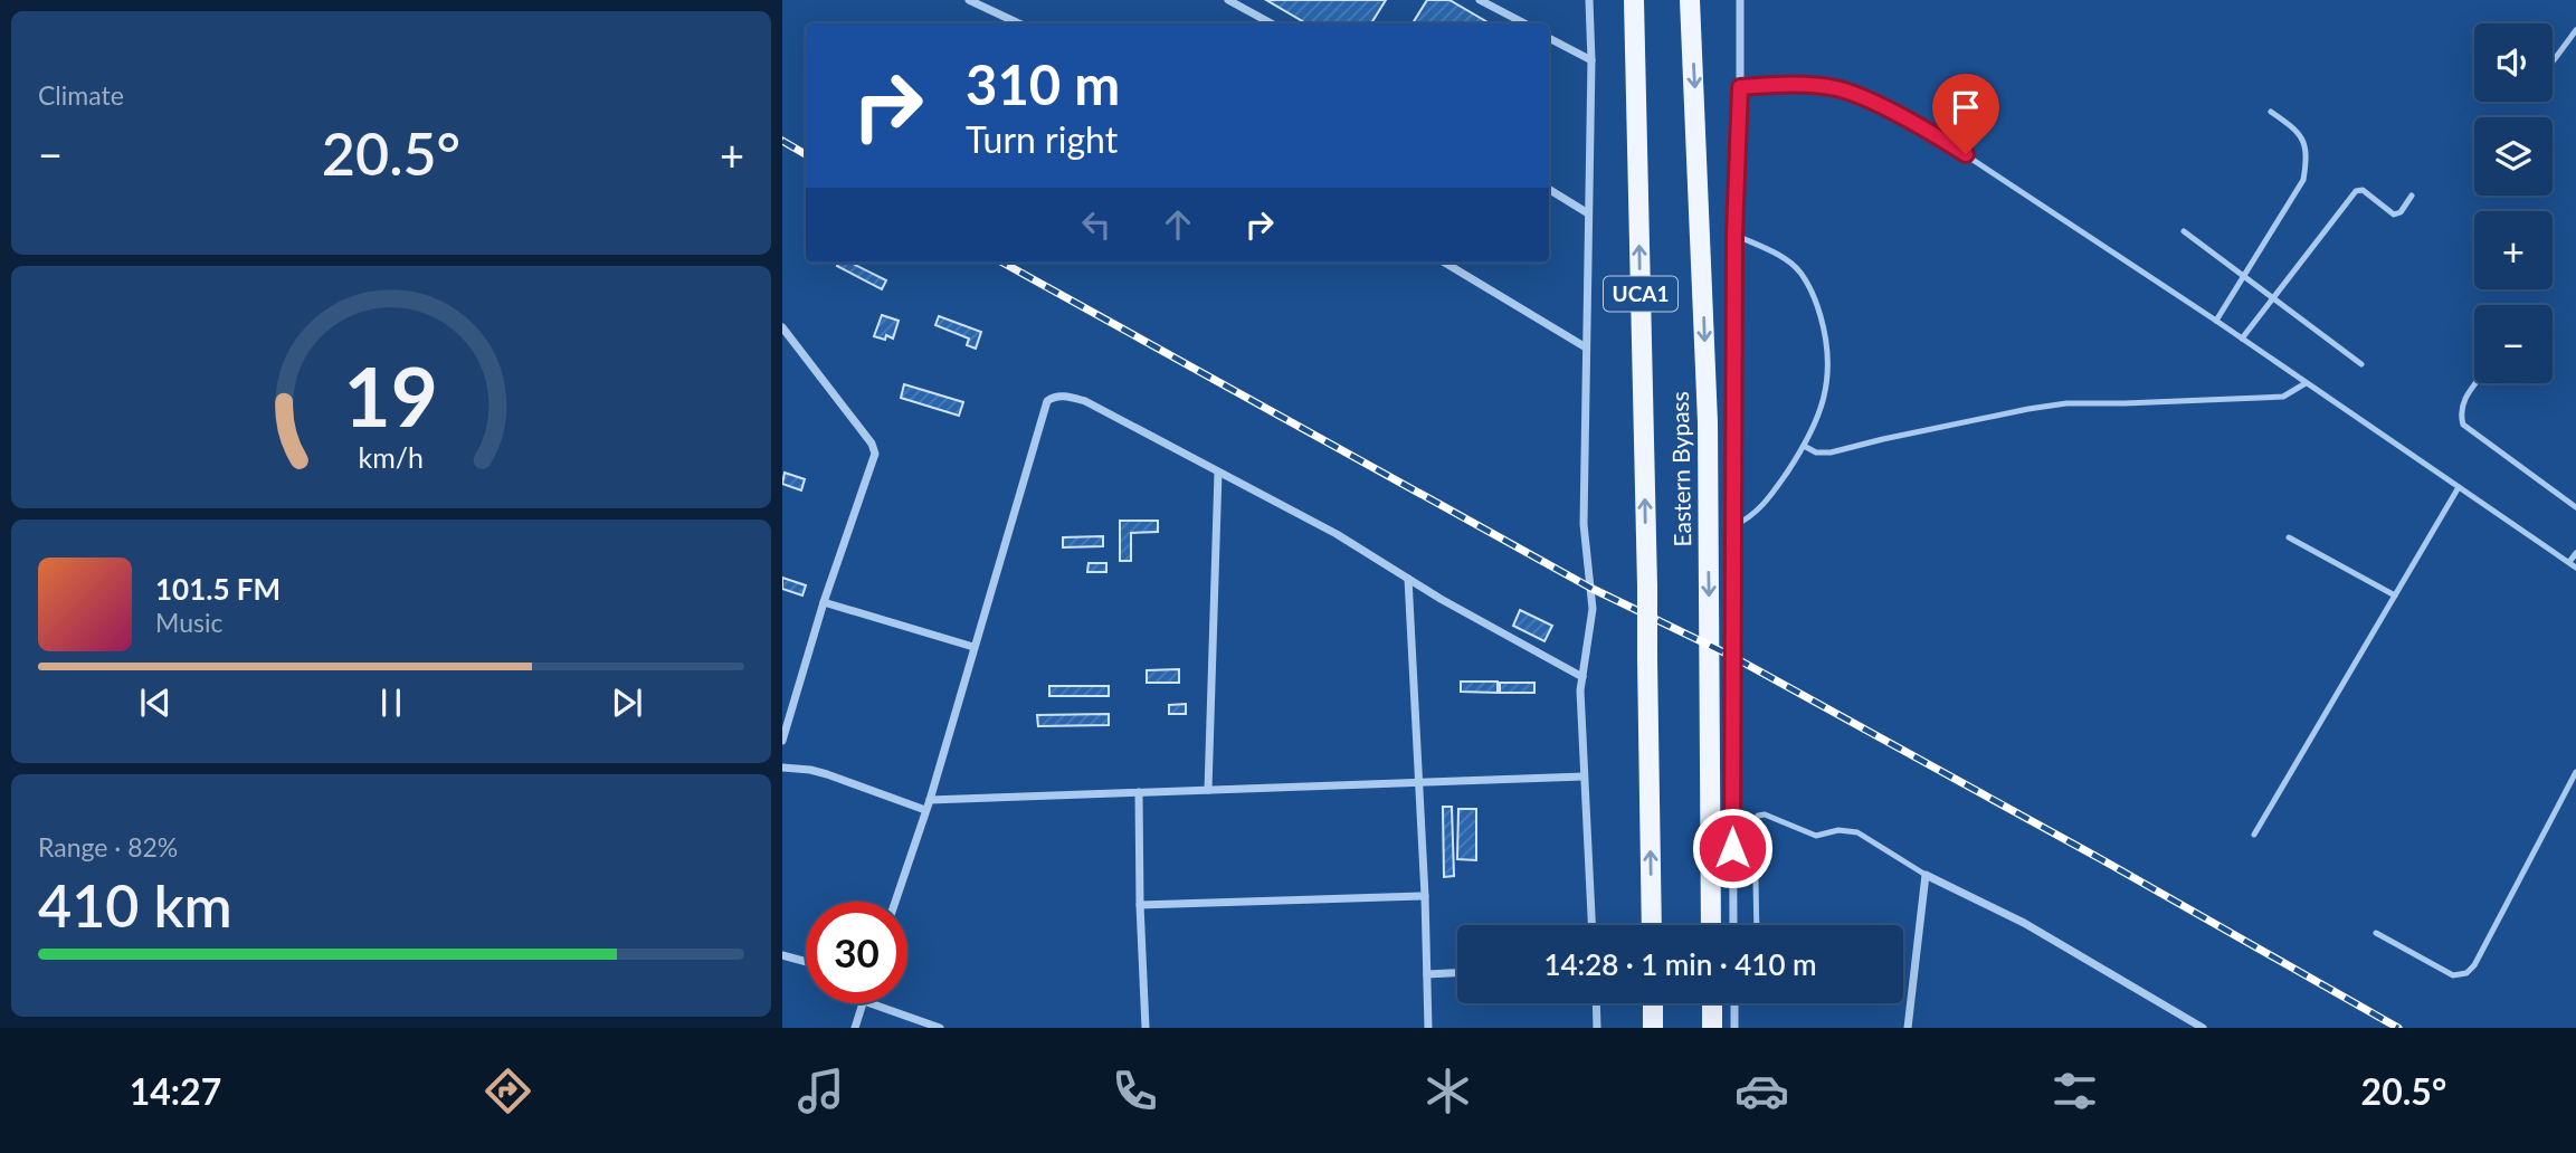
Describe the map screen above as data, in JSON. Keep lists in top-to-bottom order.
{
  "streets": {
    "main road": ["UCA1", "Eastern Bypass"]
  },
  "page": {
    "tile": [
      "Climate",
      ["Range · 82%", "410 km"]
    ],
    "map_buttons": ["+", "−"],
    "turn": ["310 m", "Turn right"],
    "heat": ["−", "20.5°", "+"],
    "song": ["101.5 FM", "Music"],
    "limit": "30",
    "trip": "14:28 · 1 min · 410 m",
    "tabs": ["14:27", "20.5°"],
    "gauge": ["19", "km/h"]
  }
}
